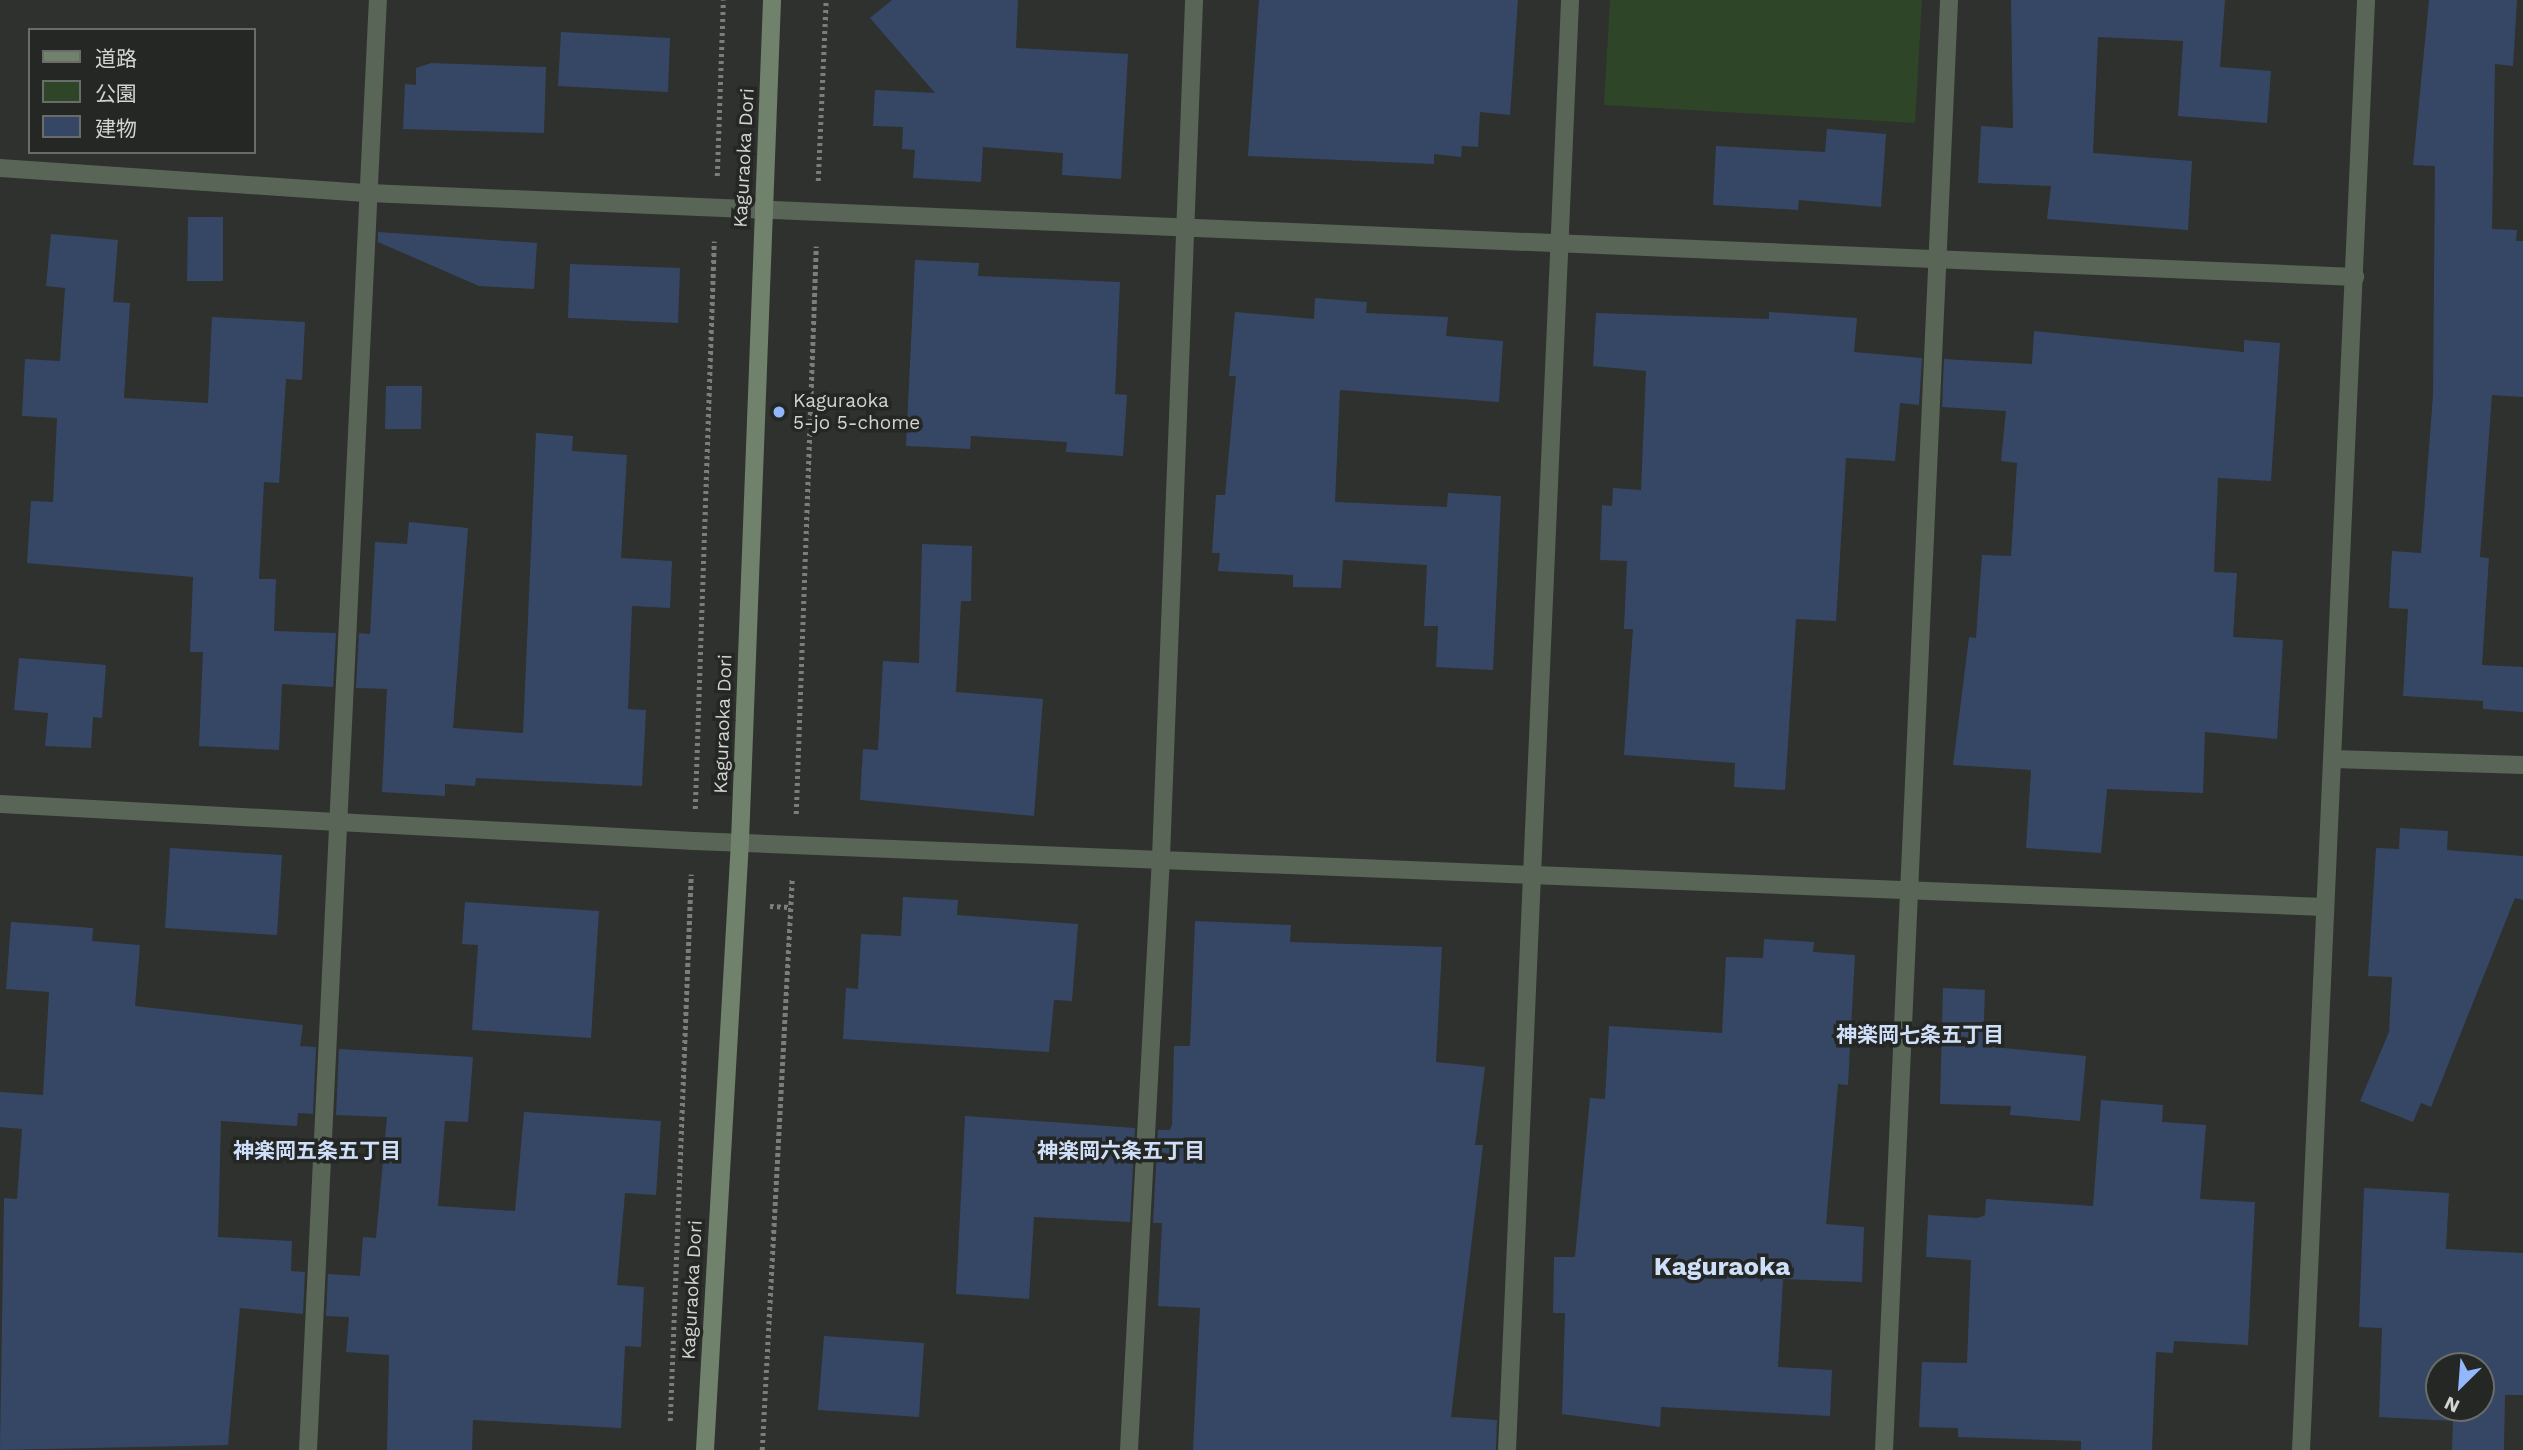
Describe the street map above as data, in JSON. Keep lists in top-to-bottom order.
{
  "streets": {
    "street": ["Kaguraoka Dori"]
  },
  "districts": [
    "神楽岡七条五丁目",
    "神楽岡五条五丁目",
    "神楽岡六条五丁目",
    "Kaguraoka"
  ],
  "places": ["Kaguraoka 5-jo 5-chome"],
  "legend": ["道路", "公園", "建物"],
  "north": "bottom left"
}
